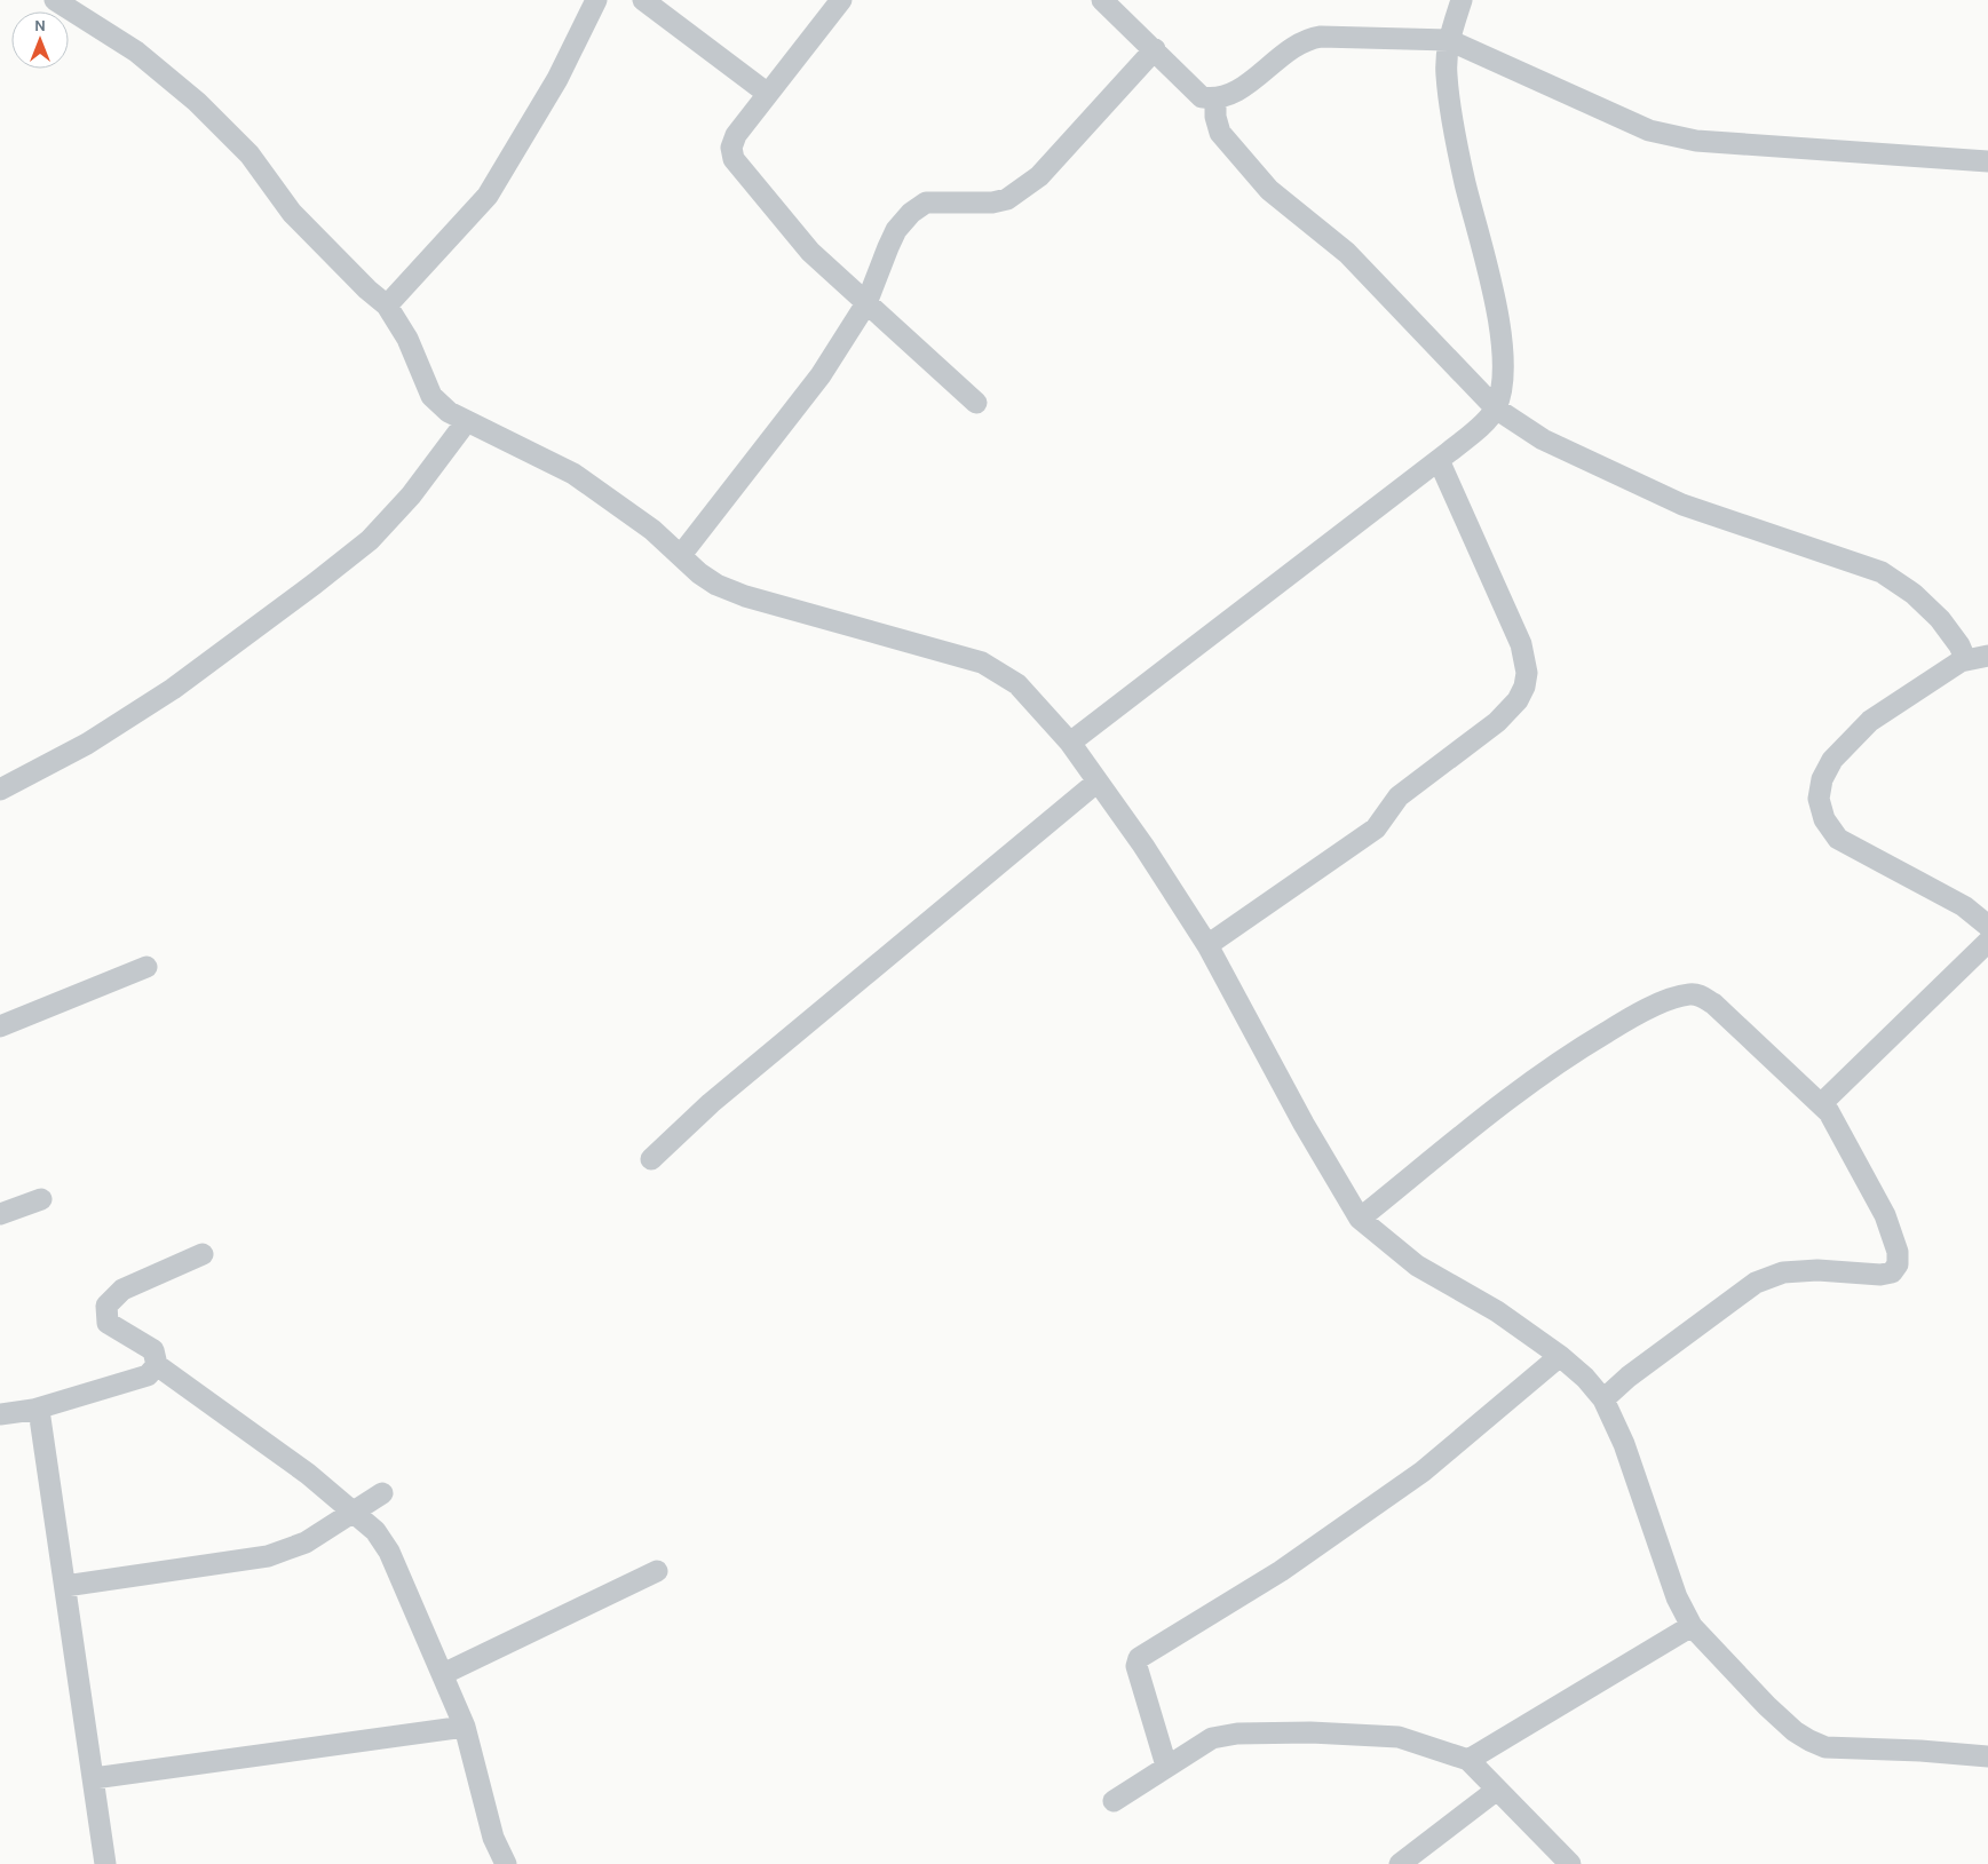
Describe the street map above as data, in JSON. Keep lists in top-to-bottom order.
{
  "north": "top"
}
